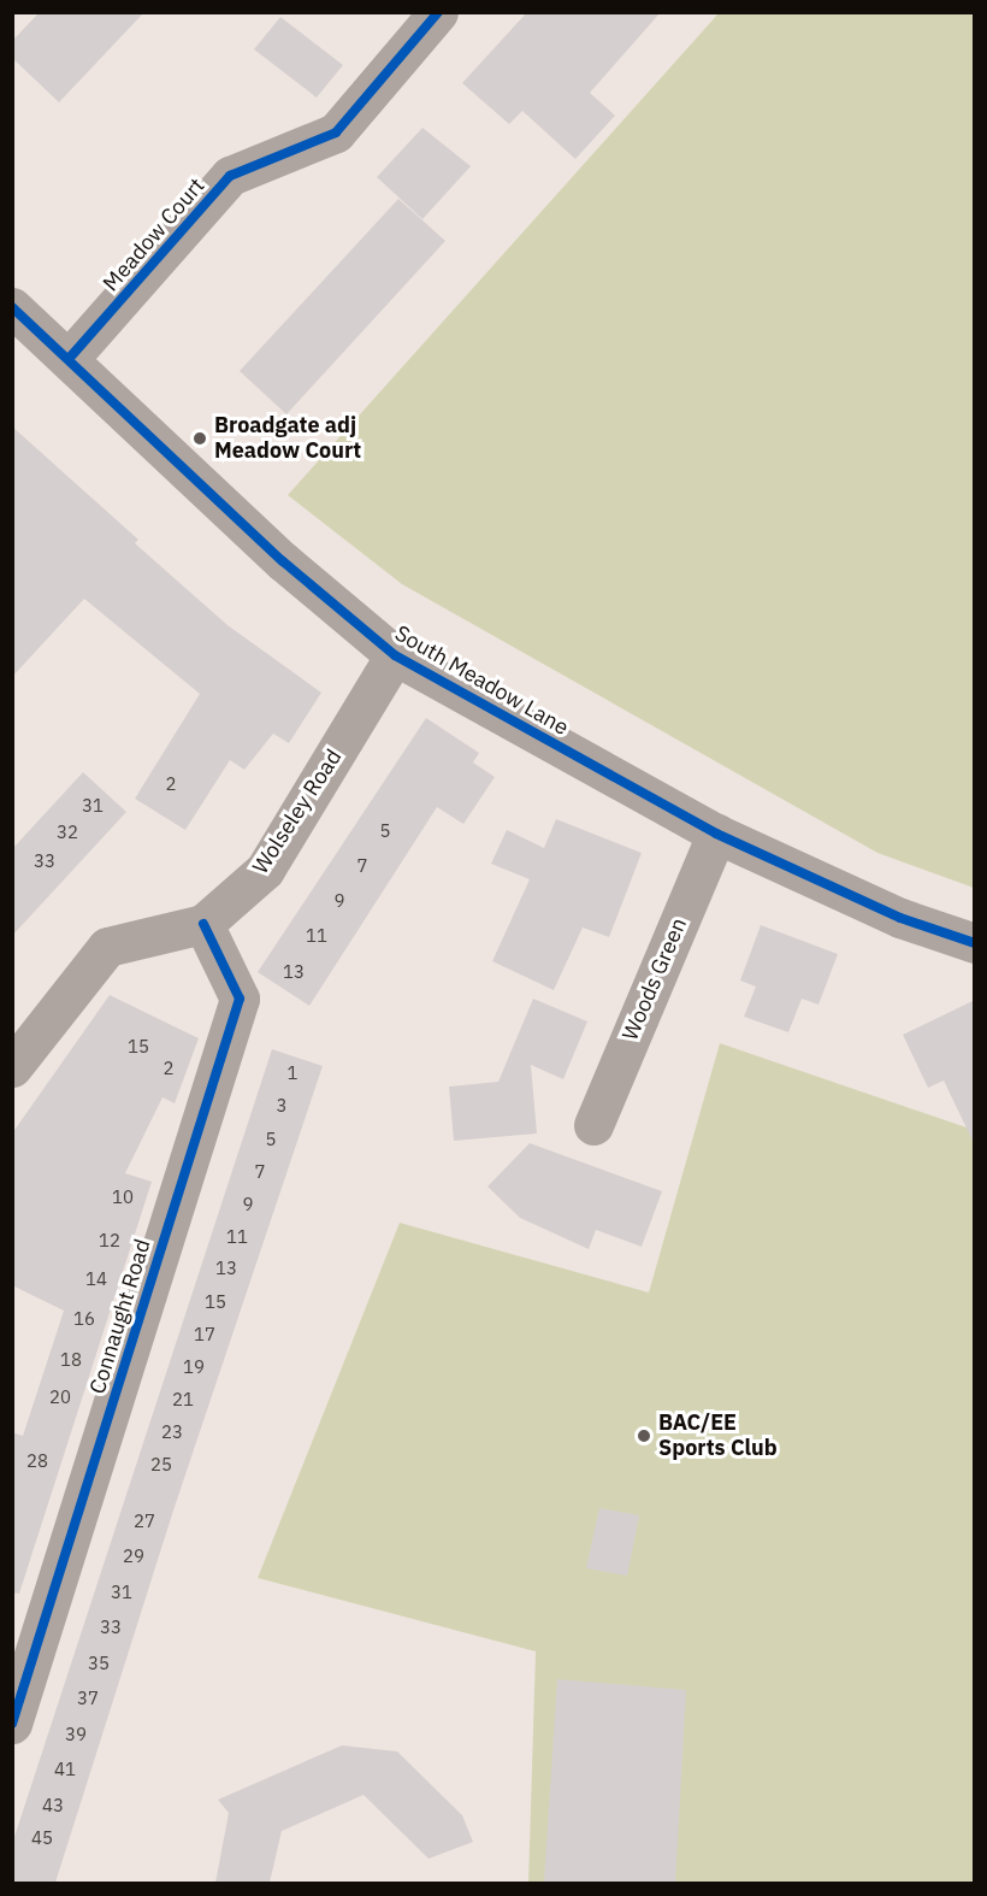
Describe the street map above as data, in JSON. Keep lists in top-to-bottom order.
{
  "streets": {
    "street": [
      "Meadow Court",
      "South Meadow Lane",
      "Wolseley Road",
      "Woods Green",
      "Connaught Road"
    ]
  },
  "crossings": [
    ["Meadow Court", "South Meadow Lane"],
    ["South Meadow Lane", "Wolseley Road"],
    ["South Meadow Lane", "Woods Green"],
    ["Wolseley Road", "Connaught Road"]
  ],
  "places": ["Broadgate adj Meadow Court", "BAC/EE Sports Club"],
  "house_numbers": [
    "2",
    "31",
    "5",
    "32",
    "33",
    "7",
    "9",
    "11",
    "13",
    "15",
    "2",
    "1",
    "3",
    "5",
    "7",
    "10",
    "9",
    "11",
    "12",
    "13",
    "14",
    "15",
    "16",
    "17",
    "18",
    "19",
    "20",
    "21",
    "23",
    "28",
    "25",
    "27",
    "29",
    "31",
    "33",
    "35",
    "37",
    "39",
    "41",
    "43",
    "45"
  ]
}
